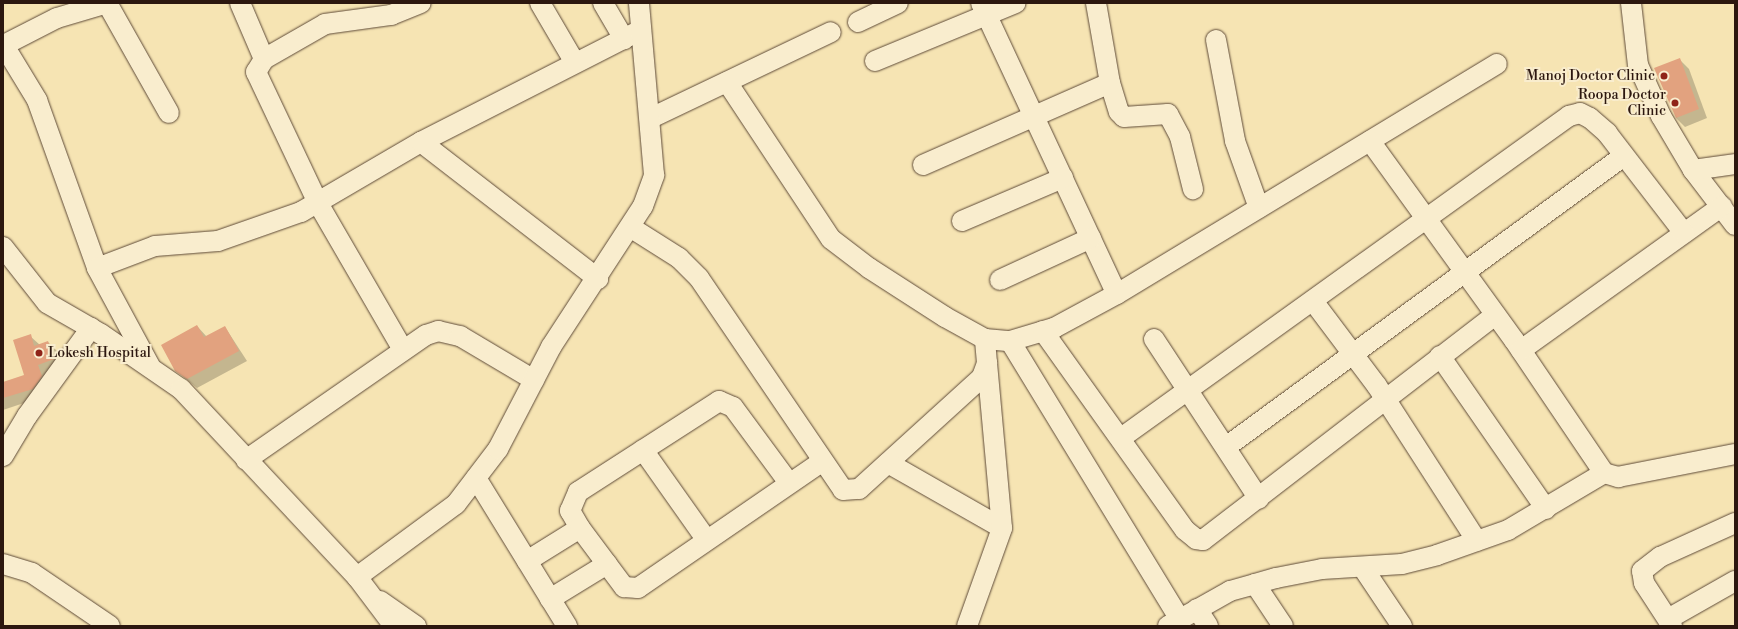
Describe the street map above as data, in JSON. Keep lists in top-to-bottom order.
{
  "places": ["Manoj Doctor Clinic", "Roopa Doctor Clinic", "Lokesh Hospital"]
}
